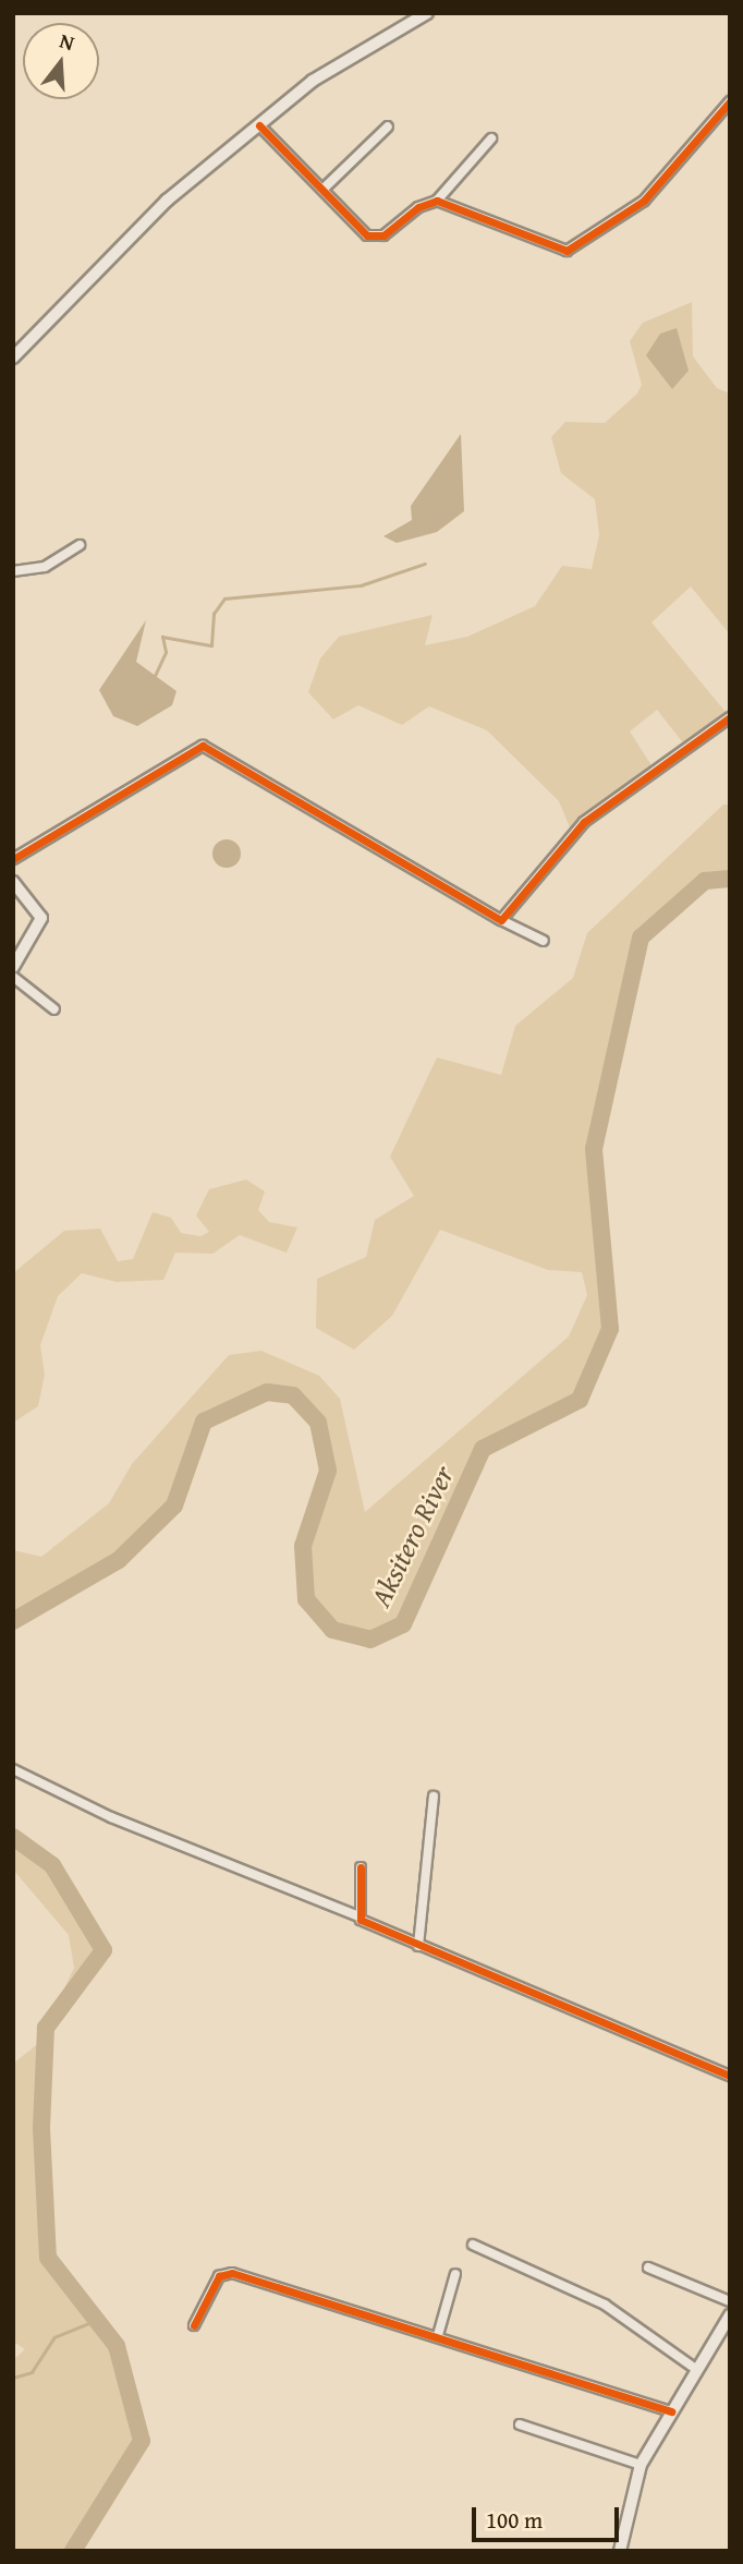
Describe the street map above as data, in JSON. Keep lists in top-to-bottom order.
{
  "water": ["Aksitero River"],
  "scale_bar": "100 m",
  "north": "top"
}
